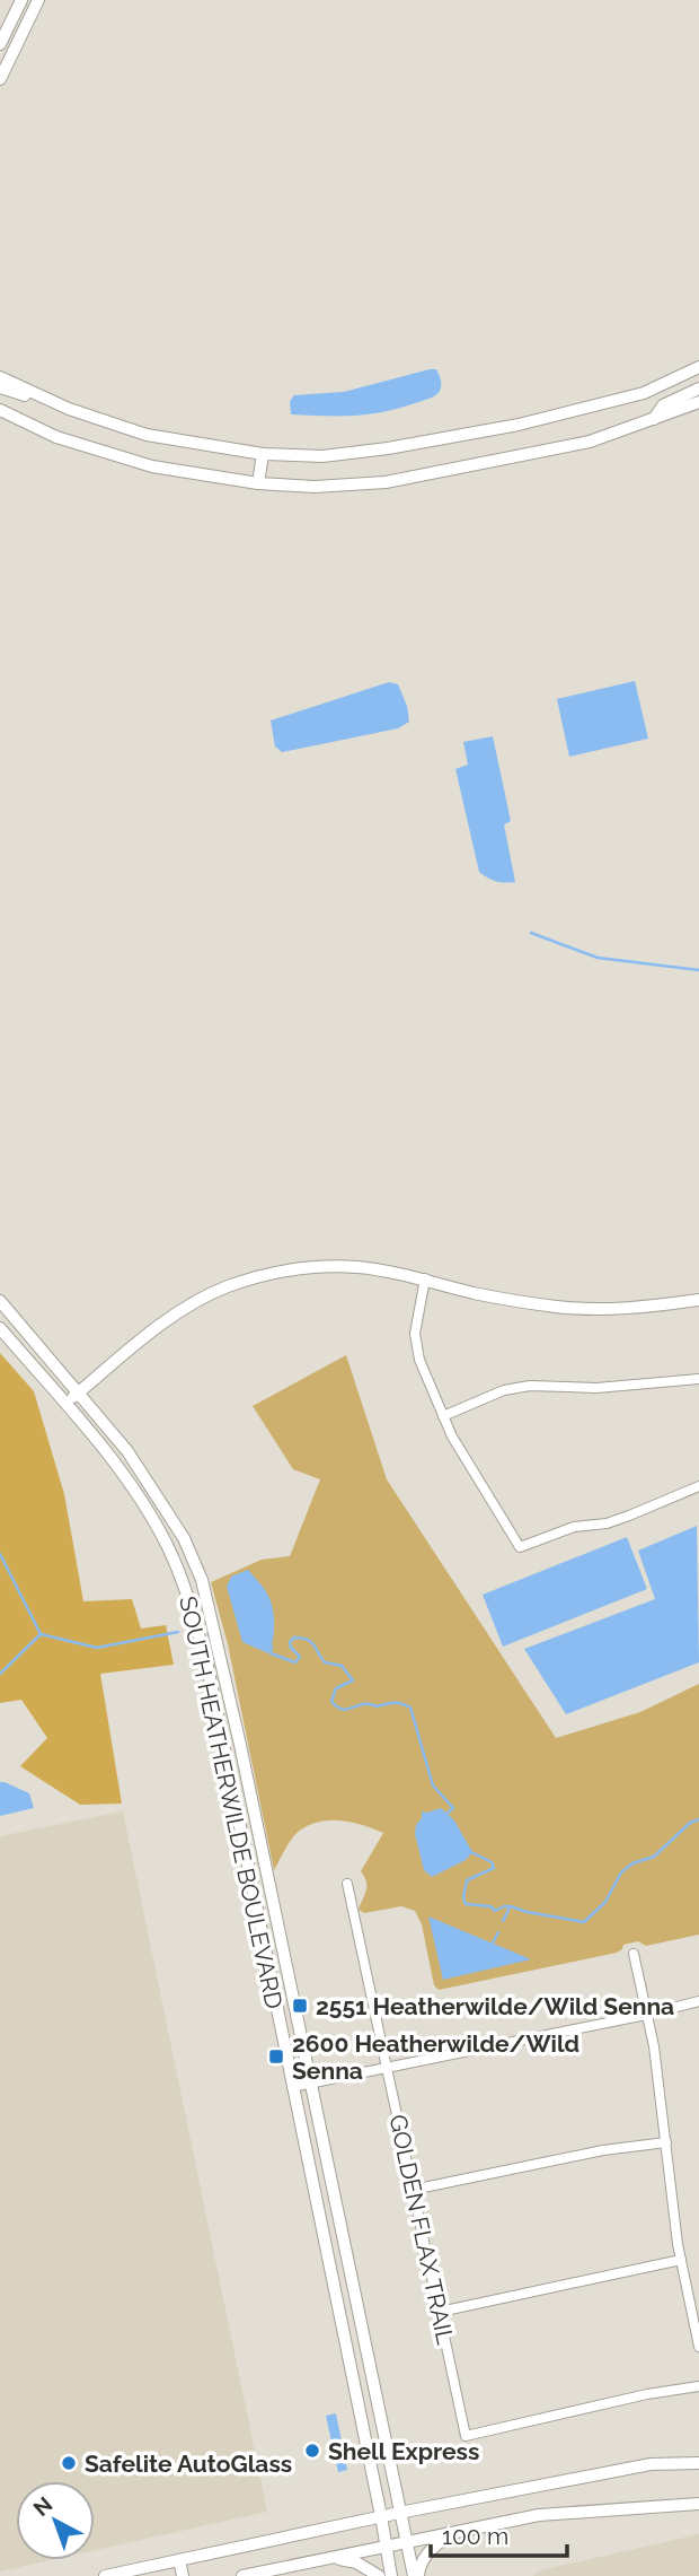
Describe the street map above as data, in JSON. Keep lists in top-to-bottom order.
{
  "streets": {
    "main road": ["SOUTH HEATHERWILDE BOULEVARD"],
    "street": ["GOLDEN FLAX TRAIL"]
  },
  "places": {
    "transit": ["2551 Heatherwilde/Wild Senna", "2600 Heatherwilde/Wild Senna"],
    "other": ["Shell Express", "Safelite AutoGlass"]
  },
  "scale_bar": "100 m",
  "north": "top left"
}
